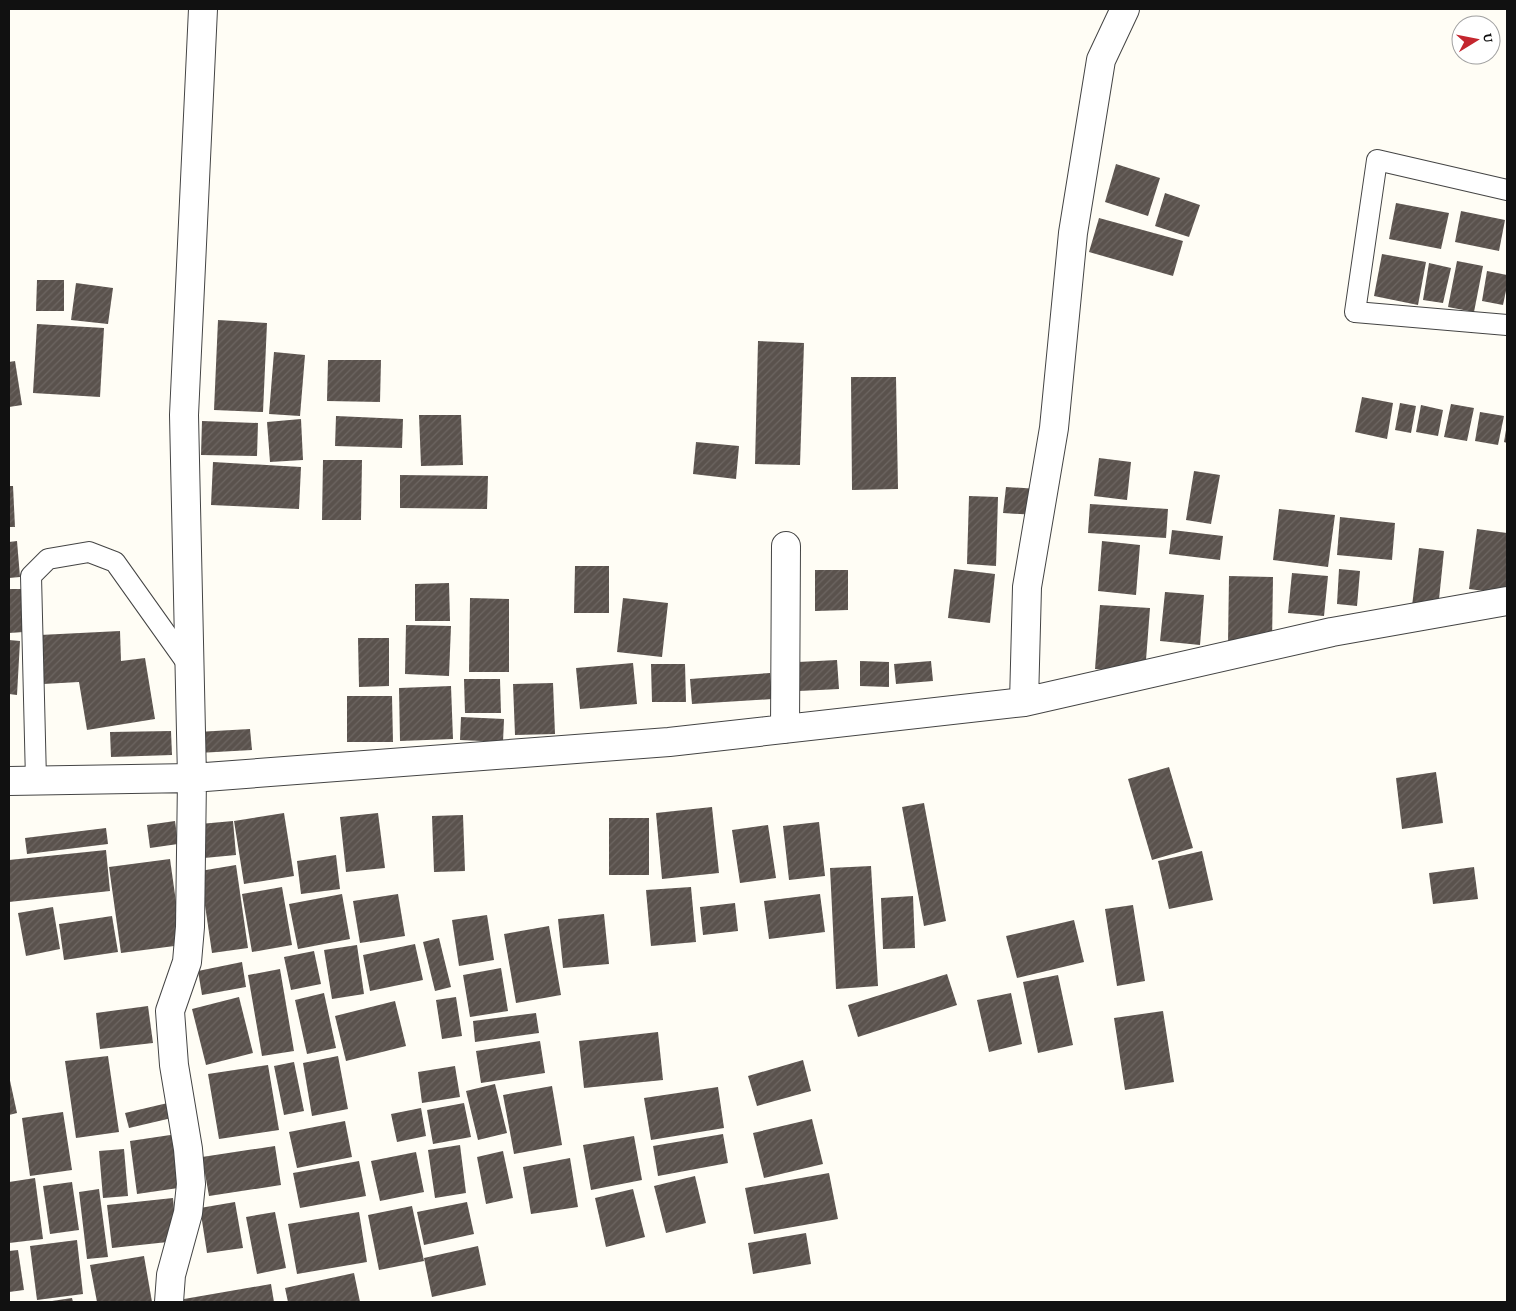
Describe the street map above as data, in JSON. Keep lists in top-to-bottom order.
{
  "north": "right"
}
